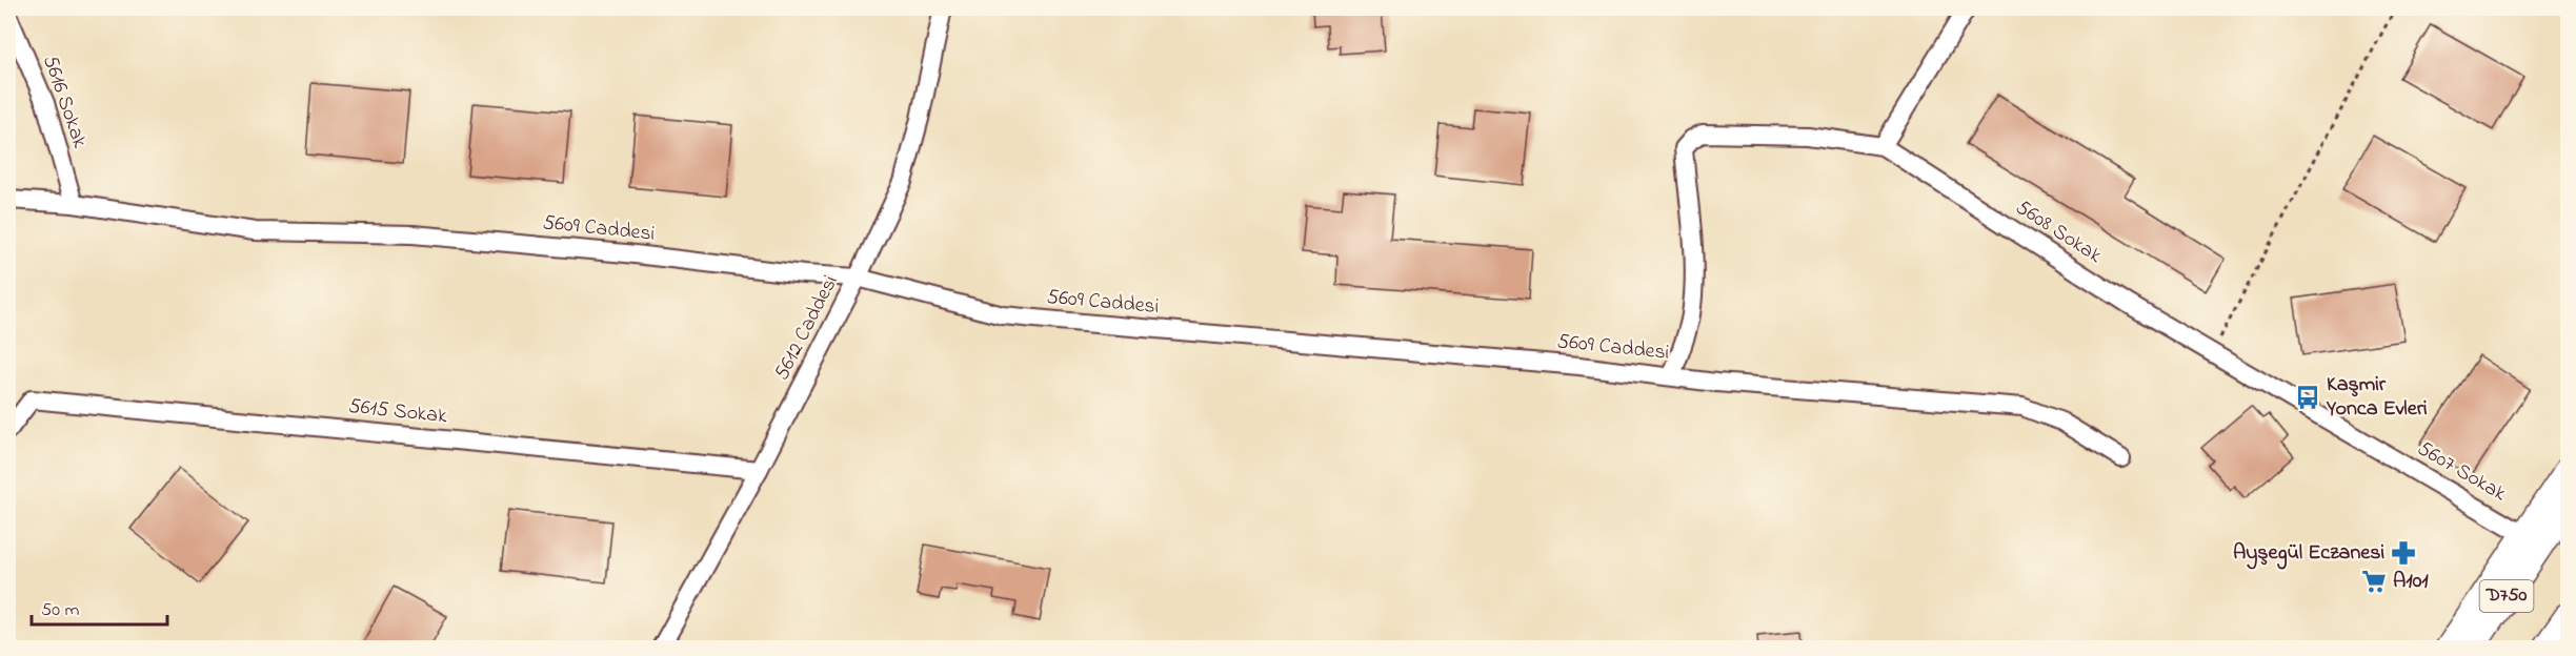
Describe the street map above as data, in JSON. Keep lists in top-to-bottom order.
{
  "streets": {
    "highway": ["D750"],
    "street": [
      "5616 Sokak",
      "5609 Caddesi",
      "5608 Sokak",
      "5612 Caddesi",
      "5615 Sokak",
      "5607 Sokak"
    ]
  },
  "crossings": [
    ["5616 Sokak", "5609 Caddesi"],
    ["5609 Caddesi", "5612 Caddesi"],
    ["5608 Sokak", "5607 Sokak"],
    ["5612 Caddesi", "5615 Sokak"]
  ],
  "places": {
    "bus stop": ["Kaşmir Yonca Evleri"],
    "pharmacy": ["Ayşegül Eczanesi"],
    "supermarket": ["A101"]
  },
  "scale_bar": "50 m"
}
